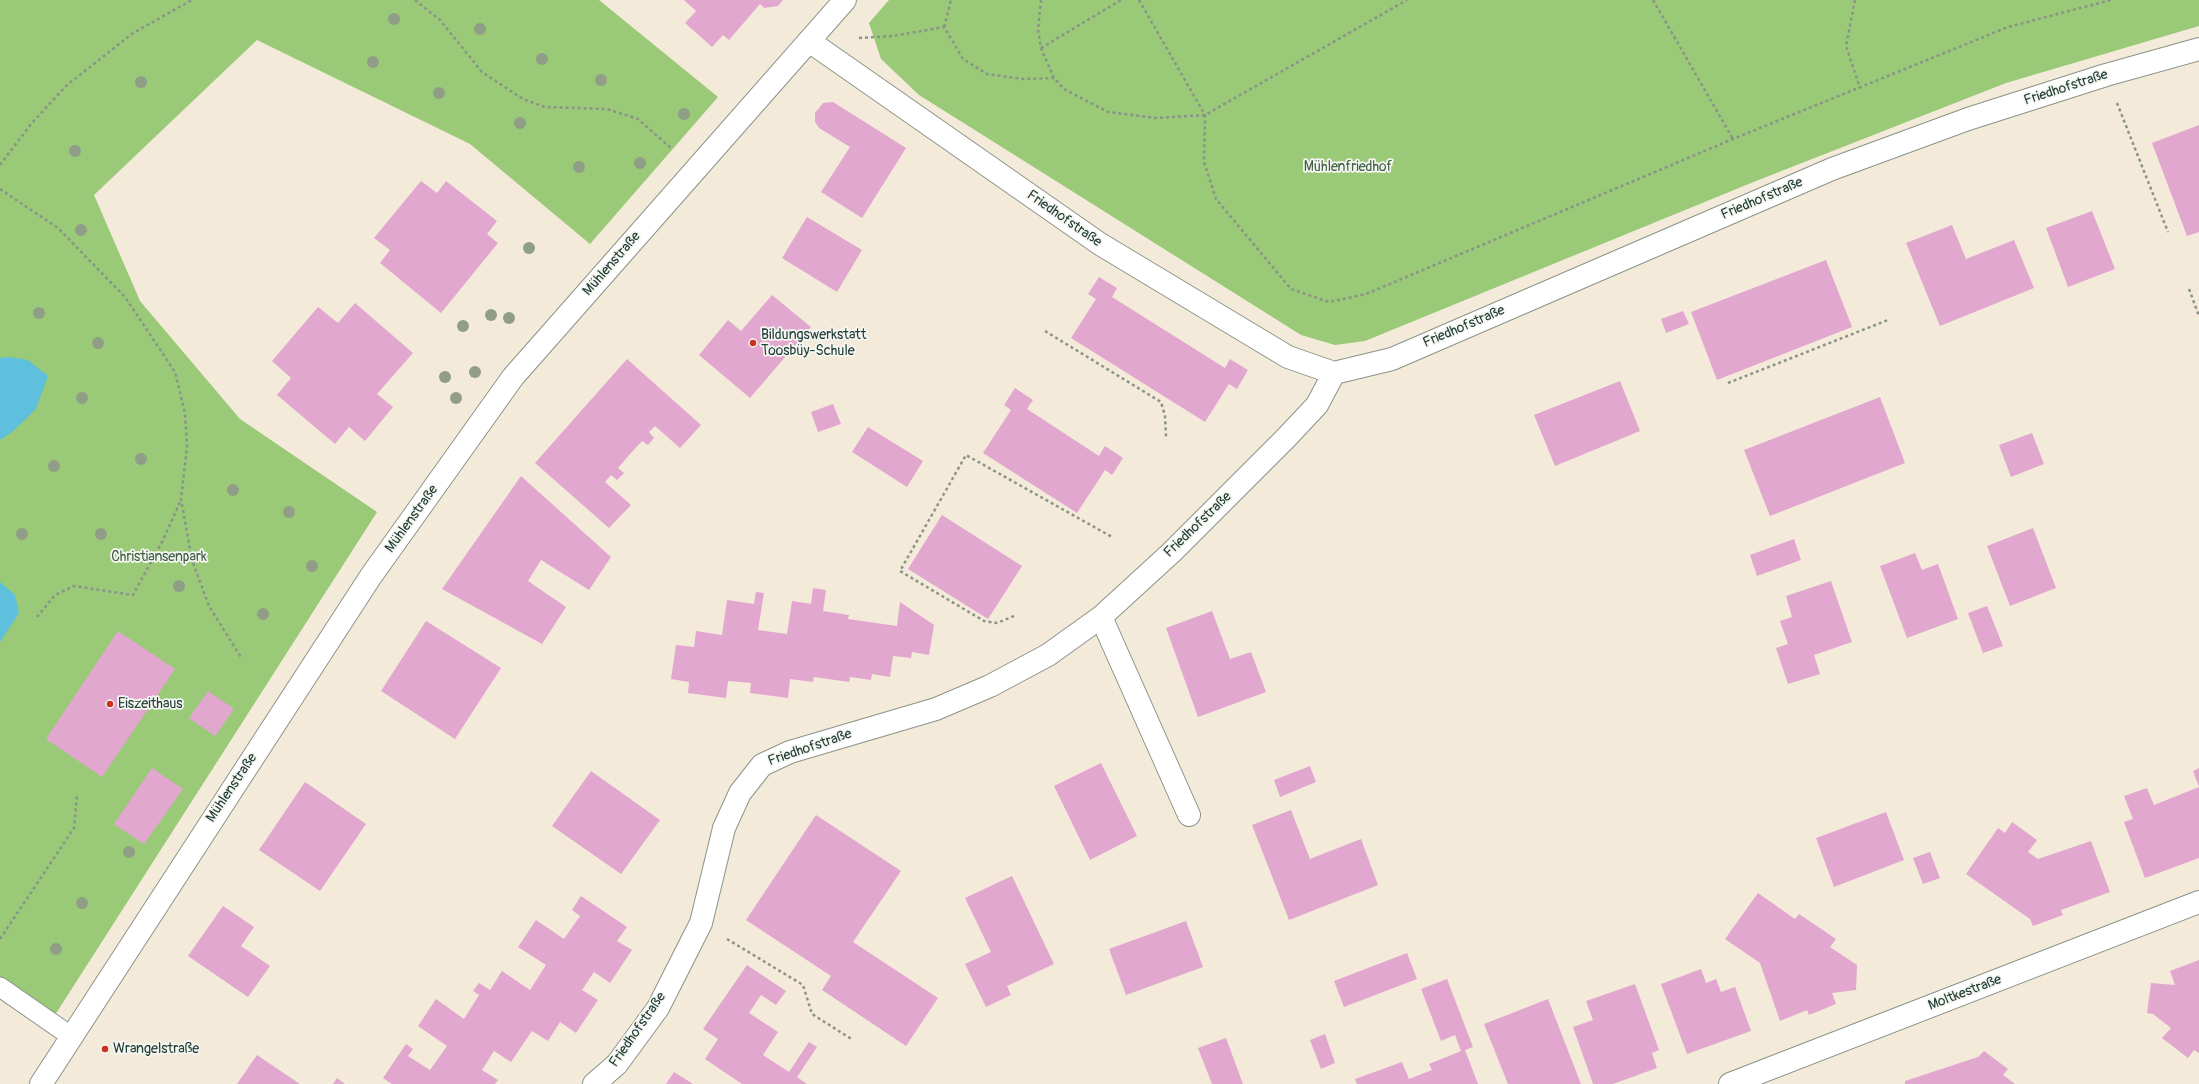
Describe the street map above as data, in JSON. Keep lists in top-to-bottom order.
{
  "streets": {
    "street": ["Friedhofstraße", "Mühlenstraße", "Moltkestraße"]
  },
  "crossings": [
    ["Friedhofstraße", "Mühlenstraße"]
  ],
  "parks": ["Mühlenfriedhof", "Christiansenpark"],
  "places": ["Bildungswerkstatt Toosbüy-Schule", "Eiszeithaus", "Wrangelstraße"]
}
